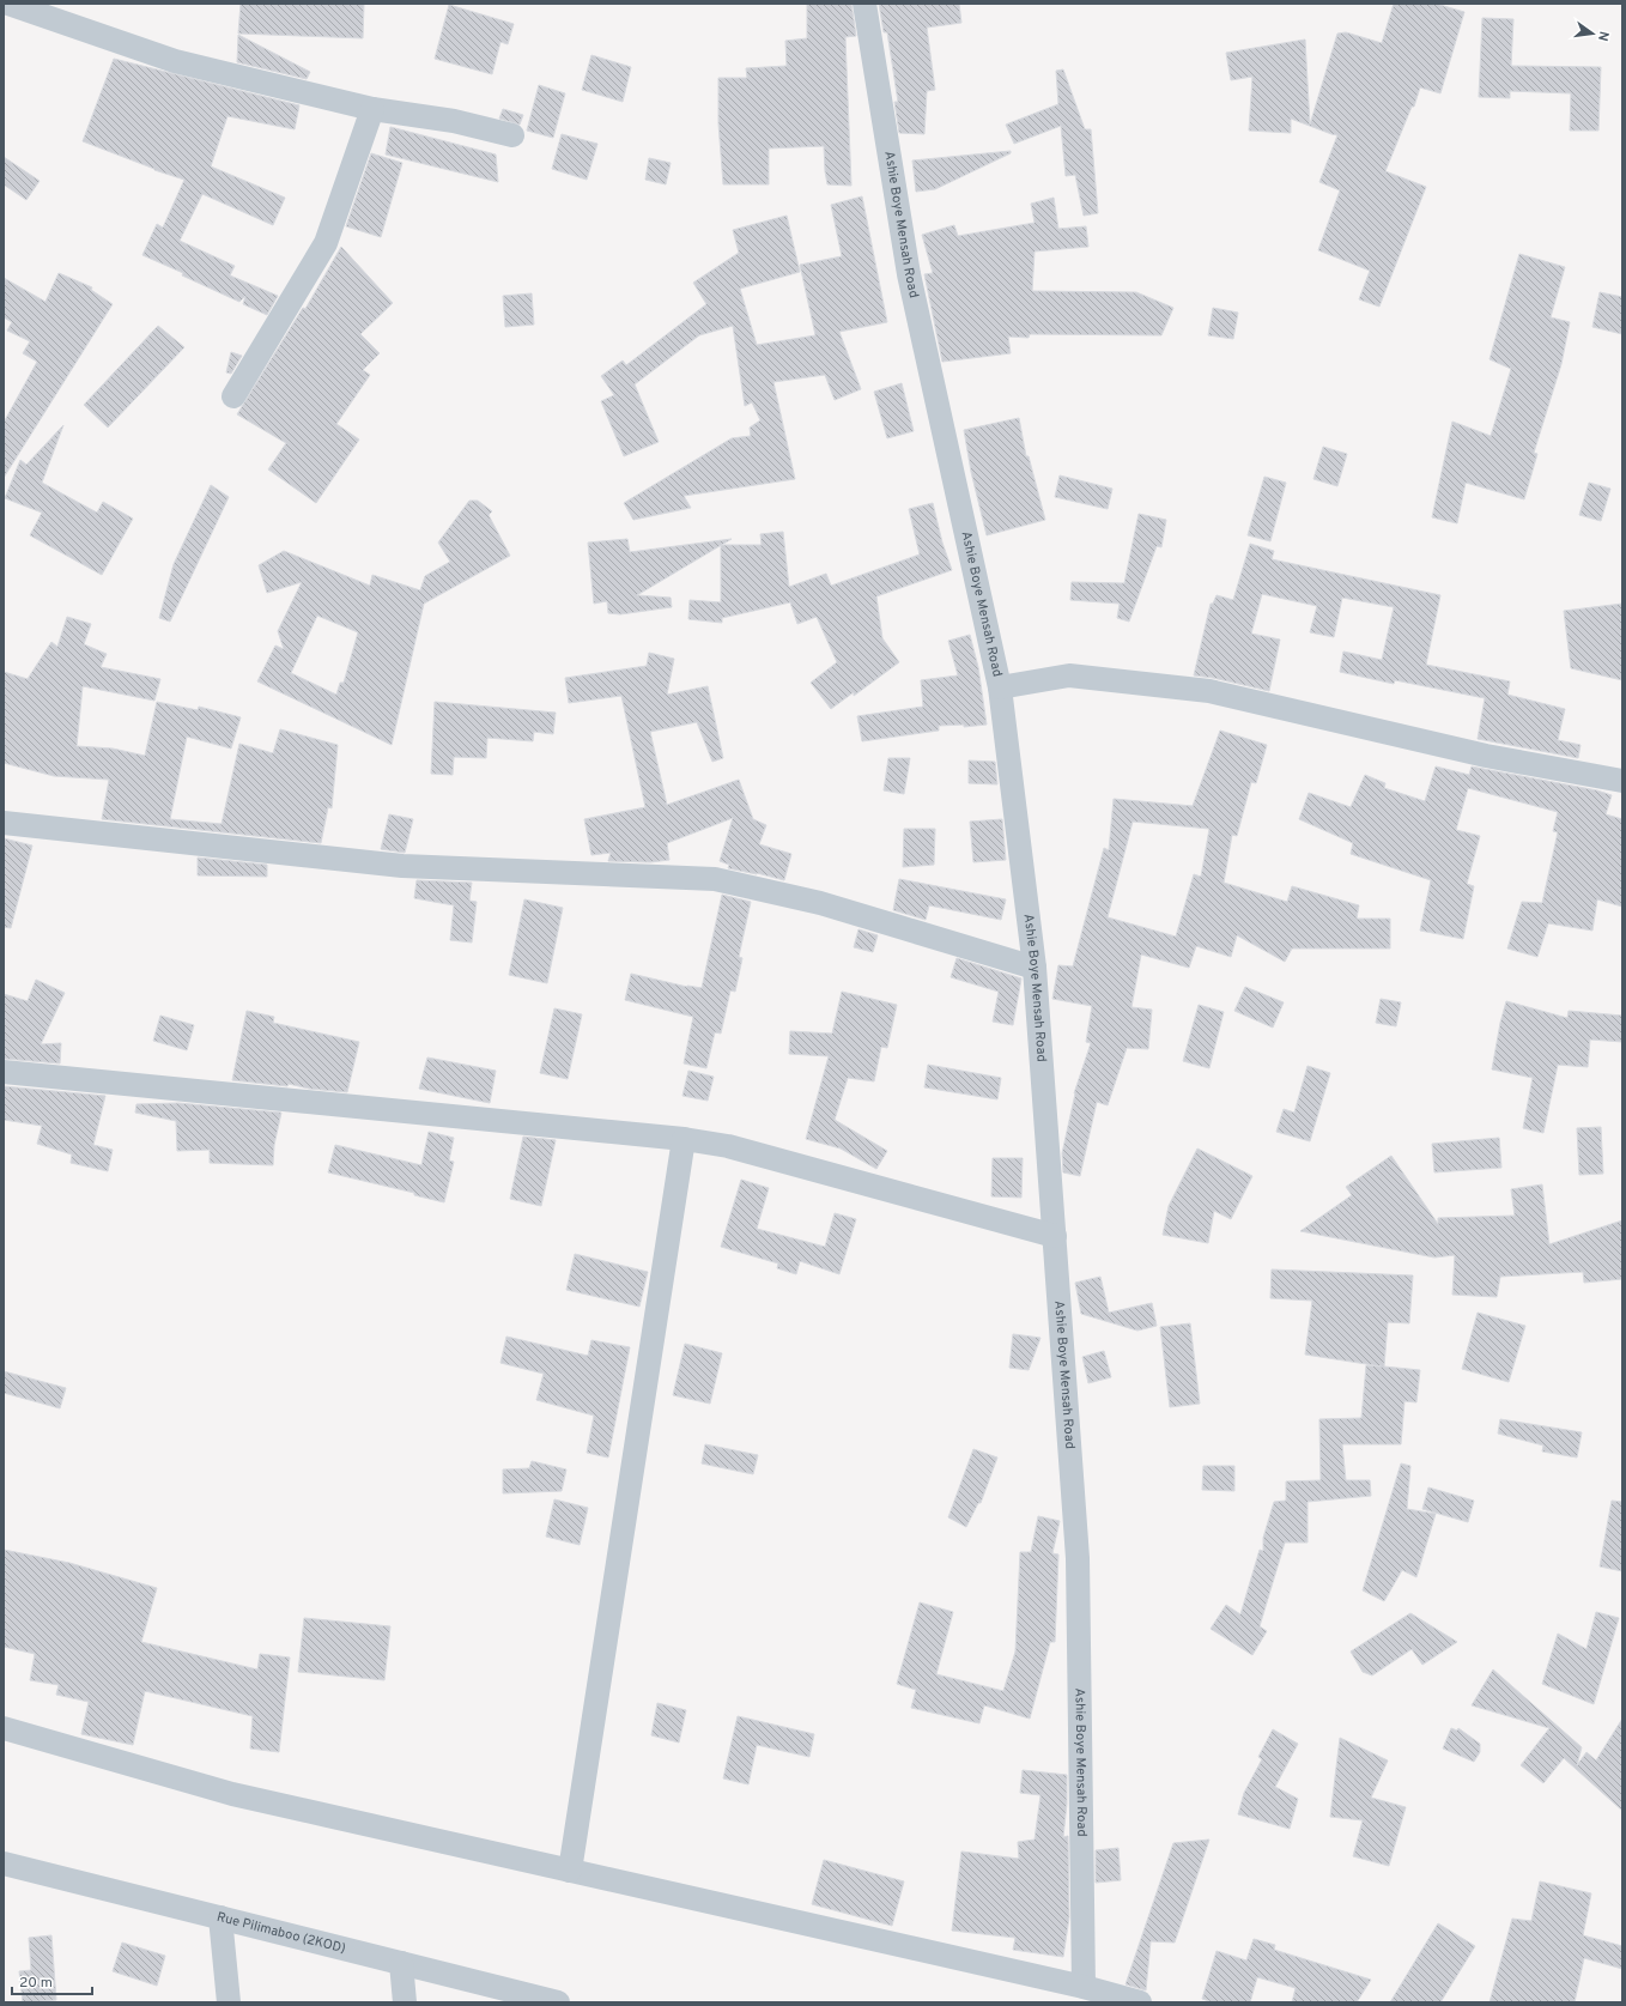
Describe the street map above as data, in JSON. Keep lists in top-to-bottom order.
{
  "streets": {
    "street": ["Ashie Boye Mensah Road", "Rue Pilimaboo (2KOD)"]
  },
  "scale_bar": "20 m",
  "north": "right"
}
